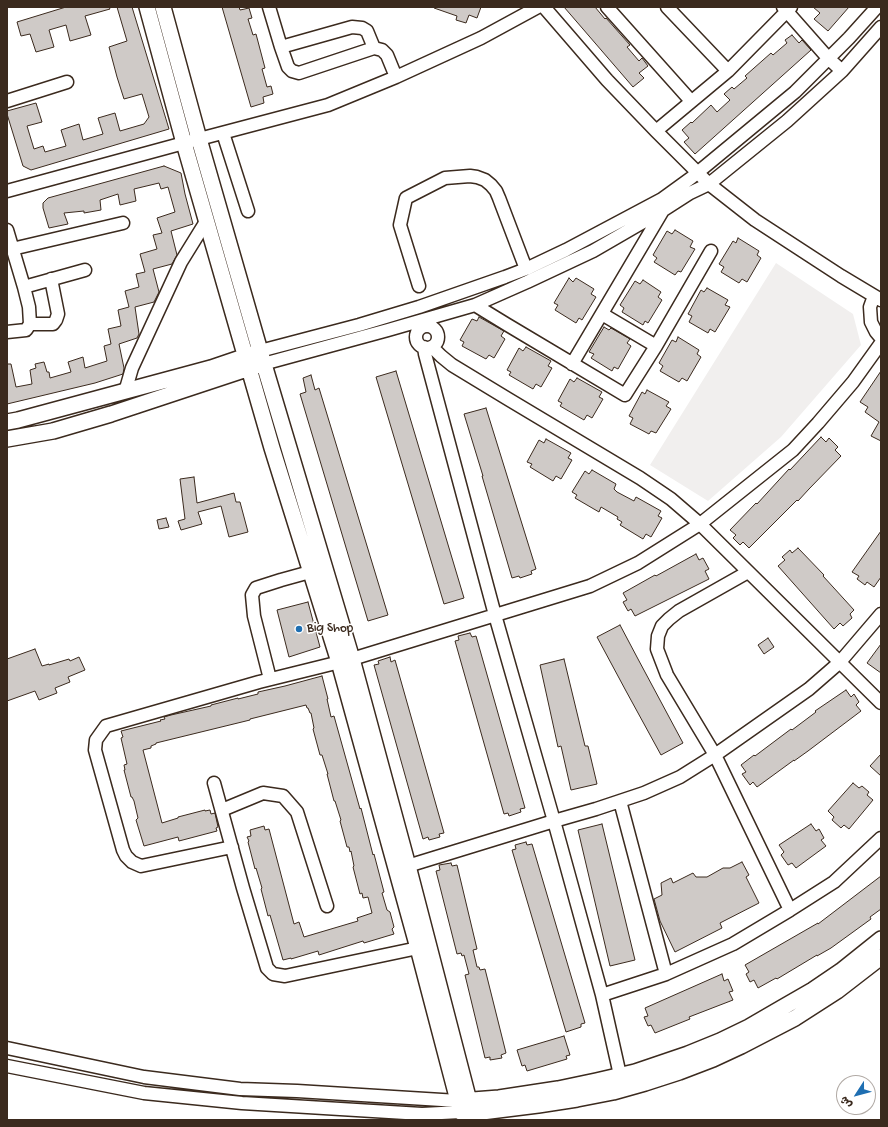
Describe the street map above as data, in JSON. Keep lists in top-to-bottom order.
{
  "places": ["Big Shop"],
  "north": "bottom left"
}
